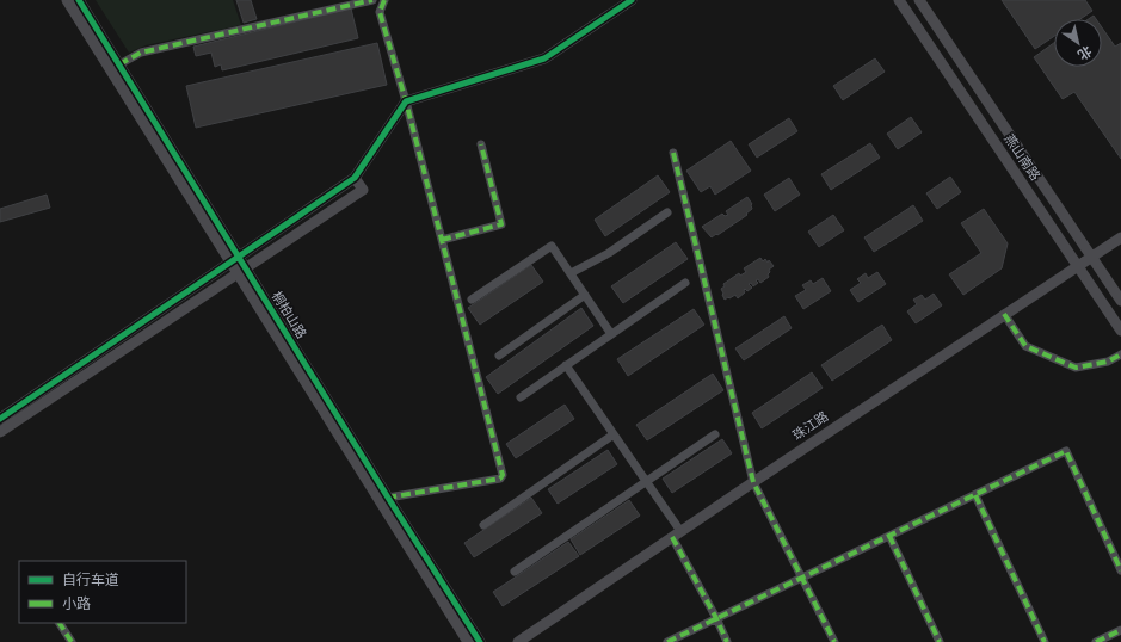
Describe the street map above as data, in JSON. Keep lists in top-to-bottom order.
{
  "streets": {
    "street": ["燕山南路", "桐柏山路", "珠江路"]
  },
  "crossings": [
    ["燕山南路", "珠江路"]
  ],
  "legend": ["自行车道", "小路"],
  "north": "bottom right"
}
